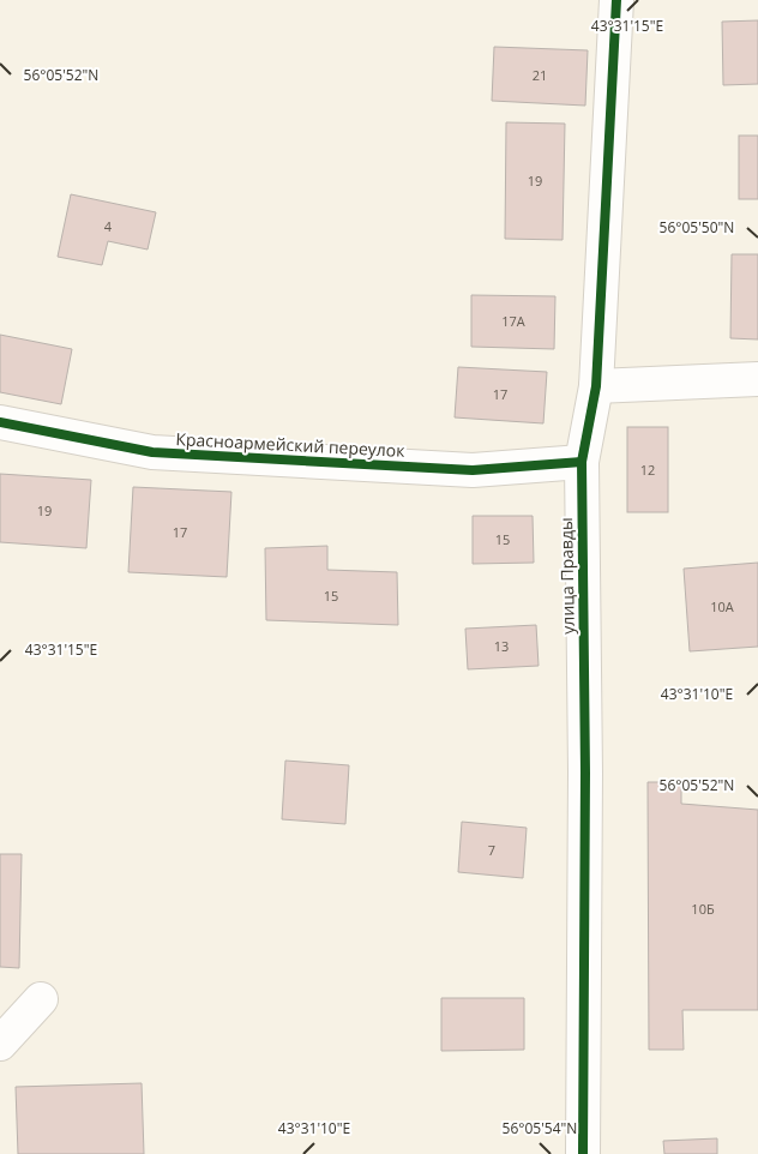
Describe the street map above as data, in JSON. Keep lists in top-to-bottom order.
{
  "streets": {
    "street": ["Красноармейский переулок", "улица Правды"]
  },
  "crossings": [
    ["Красноармейский переулок", "улица Правды"]
  ],
  "house_numbers": [
    "21",
    "19",
    "4",
    "17А",
    "17",
    "12",
    "19",
    "17",
    "15",
    "15",
    "10А",
    "13",
    "7",
    "10Б"
  ],
  "coordinates": [
    "43°31'15\"E",
    "56°05'52\"N",
    "56°05'50\"N",
    "43°31'10\"E",
    "56°05'54\"N"
  ]
}
